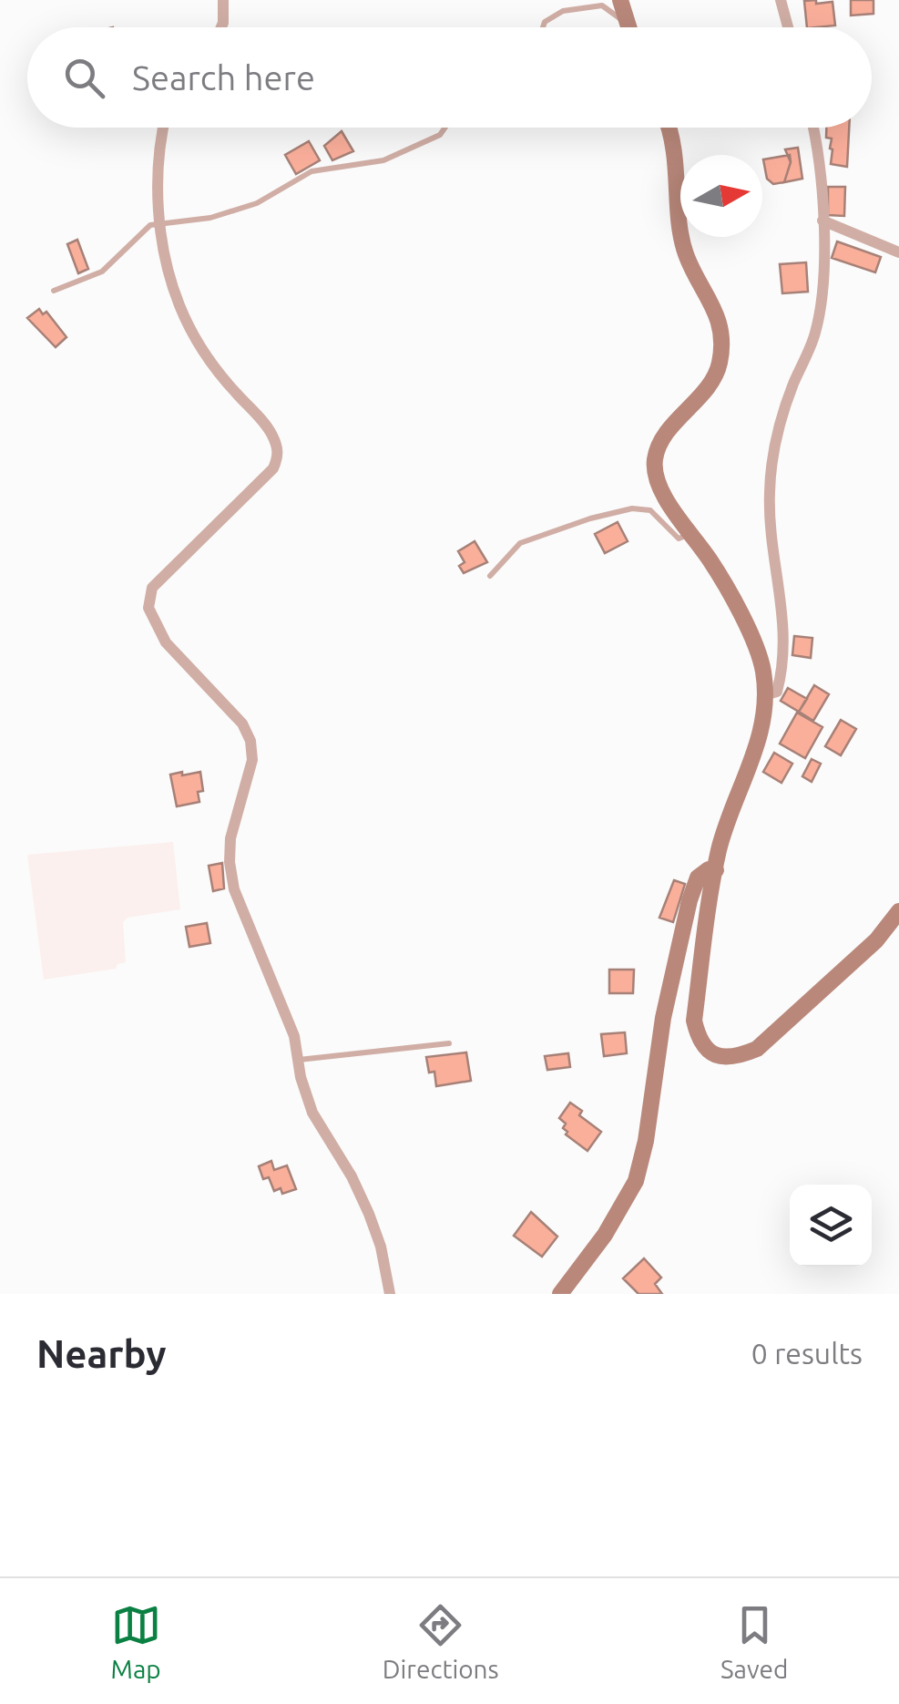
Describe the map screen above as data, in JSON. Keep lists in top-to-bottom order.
{
  "north": "right",
  "page": {
    "search": "Search here",
    "heading": ["Nearby", "0 results"],
    "nav": ["Map", "Directions", "Saved"]
  }
}
